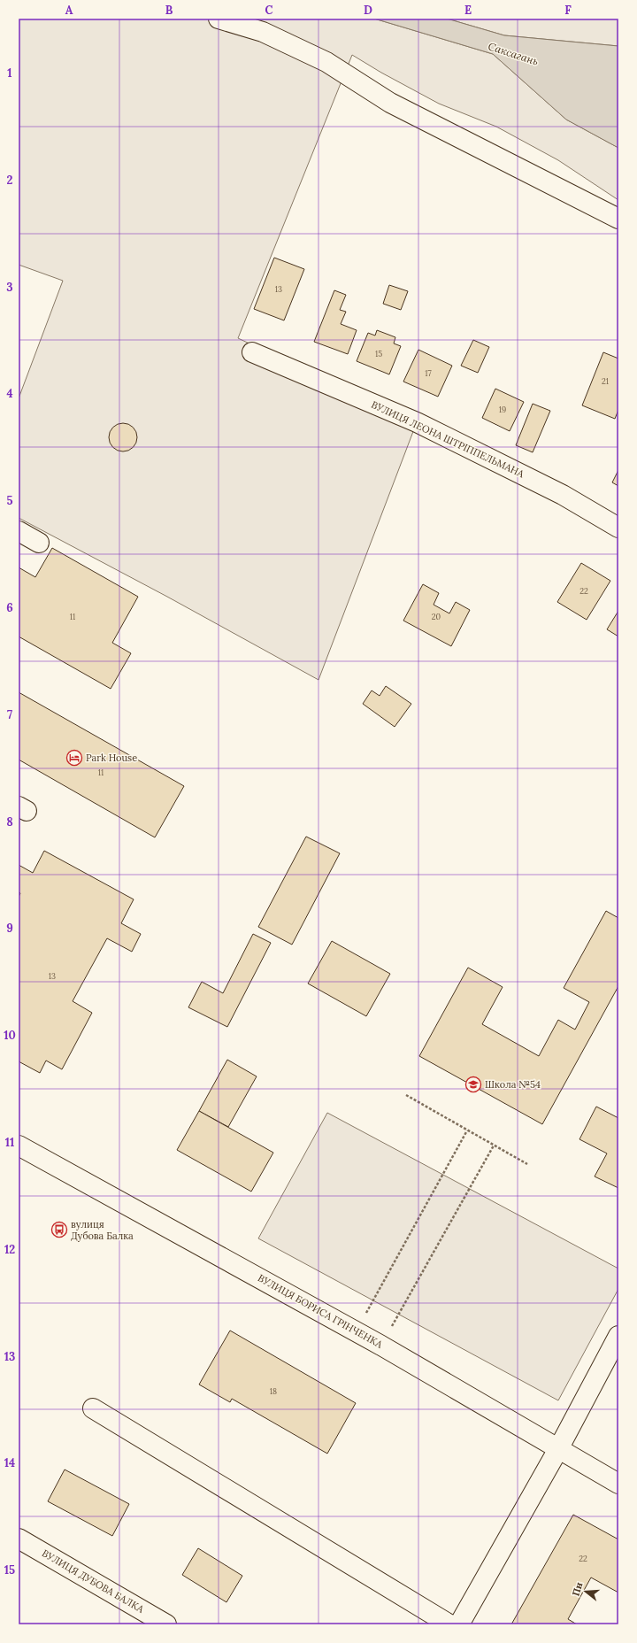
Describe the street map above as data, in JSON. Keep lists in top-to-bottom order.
{
  "streets": {
    "street": ["ВУЛИЦЯ ЛЕОНА ШТРІППЕЛЬМАНА", "ВУЛИЦЯ БОРИСА ГРІНЧЕНКА", "ВУЛИЦЯ ДУБОВА БАЛКА"]
  },
  "water": ["Саксагань"],
  "places": {
    "hotel": ["Park House"],
    "school or university": ["Школа №54"],
    "bus stop": ["вулиця Дубова Балка"]
  },
  "house_numbers": [
    "13",
    "15",
    "17",
    "21",
    "19",
    "22",
    "11",
    "20",
    "11",
    "13",
    "18",
    "22"
  ],
  "north": "left",
  "grid": {
    "columns": [
      "A",
      "B",
      "C",
      "D",
      "E",
      "F"
    ],
    "rows": [
      "1",
      "2",
      "3",
      "4",
      "5",
      "6",
      "7",
      "8",
      "9",
      "10",
      "11",
      "12",
      "13",
      "14",
      "15"
    ]
  }
}
